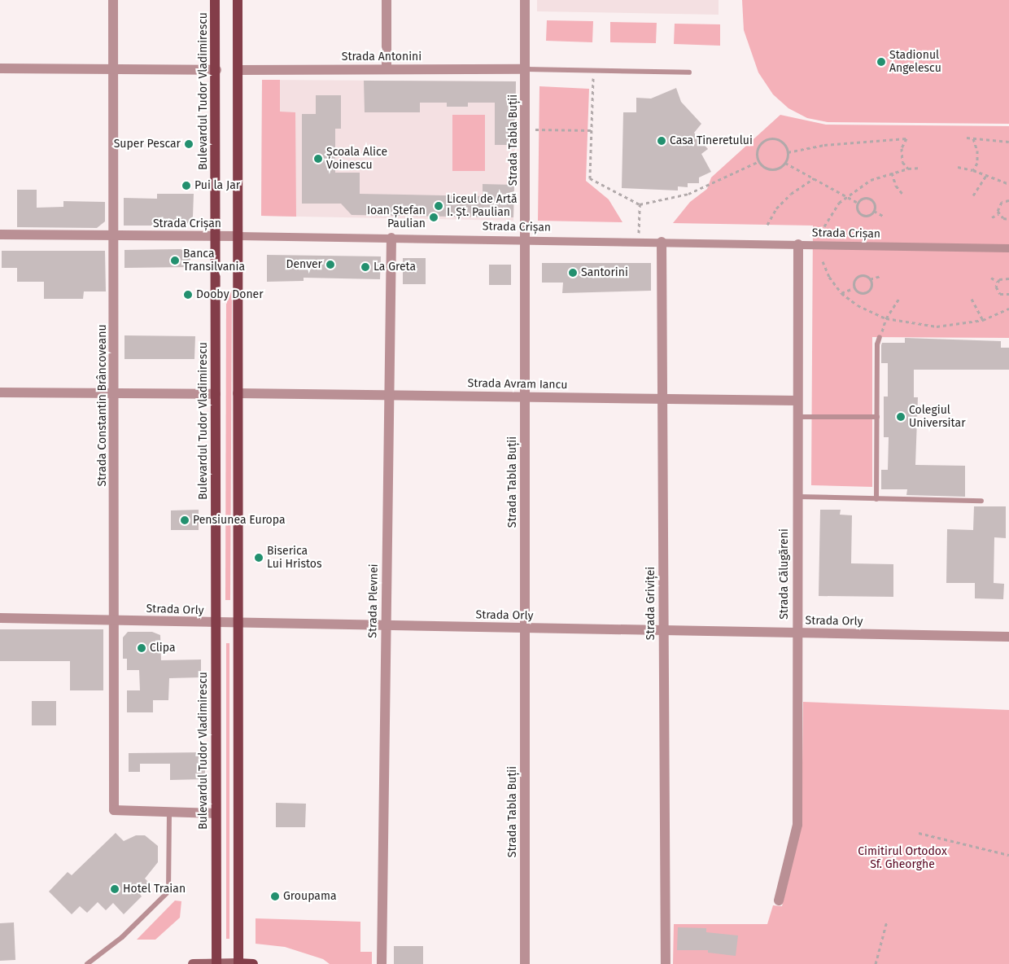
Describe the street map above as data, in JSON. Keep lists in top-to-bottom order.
{
  "streets": {
    "main road": ["Bulevardul Tudor Vladimirescu"],
    "street": [
      "Strada Antonini",
      "Strada Tabla Buții",
      "Strada Crișan",
      "Strada Avram Iancu",
      "Strada Constantin Brâncoveanu",
      "Strada Călugăreni",
      "Strada Plevnei",
      "Strada Griviței",
      "Strada Orly"
    ]
  },
  "crossings": [
    ["Strada Antonini", "Strada Tabla Buții"],
    ["Bulevardul Tudor Vladimirescu", "Strada Crișan"],
    ["Bulevardul Tudor Vladimirescu", "Strada Orly"],
    ["Strada Tabla Buții", "Strada Crișan"],
    ["Strada Tabla Buții", "Strada Avram Iancu"],
    ["Strada Tabla Buții", "Strada Orly"],
    ["Strada Crișan", "Strada Constantin Brâncoveanu"],
    ["Strada Crișan", "Strada Călugăreni"],
    ["Strada Crișan", "Strada Plevnei"],
    ["Strada Crișan", "Strada Griviței"],
    ["Strada Avram Iancu", "Strada Călugăreni"],
    ["Strada Avram Iancu", "Strada Plevnei"],
    ["Strada Avram Iancu", "Strada Griviței"],
    ["Strada Constantin Brâncoveanu", "Strada Orly"],
    ["Strada Călugăreni", "Strada Orly"],
    ["Strada Plevnei", "Strada Orly"],
    ["Strada Griviței", "Strada Orly"]
  ],
  "parks": ["Cimitirul Ortodox Sf. Gheorghe"],
  "places": [
    "Stadionul Angelescu",
    "Casa Tineretului",
    "Super Pescar",
    "Școala Alice Voinescu",
    "Pui la Jar",
    "Liceul de Artă I. Șt. Paulian",
    "Ioan Ștefan Paulian",
    "Banca Transilvania",
    "Denver",
    "La Greta",
    "Santorini",
    "Dooby Doner",
    "Colegiul Universitar",
    "Pensiunea Europa",
    "Biserica Lui Hristos",
    "Clipa",
    "Hotel Traian",
    "Groupama"
  ]
}
